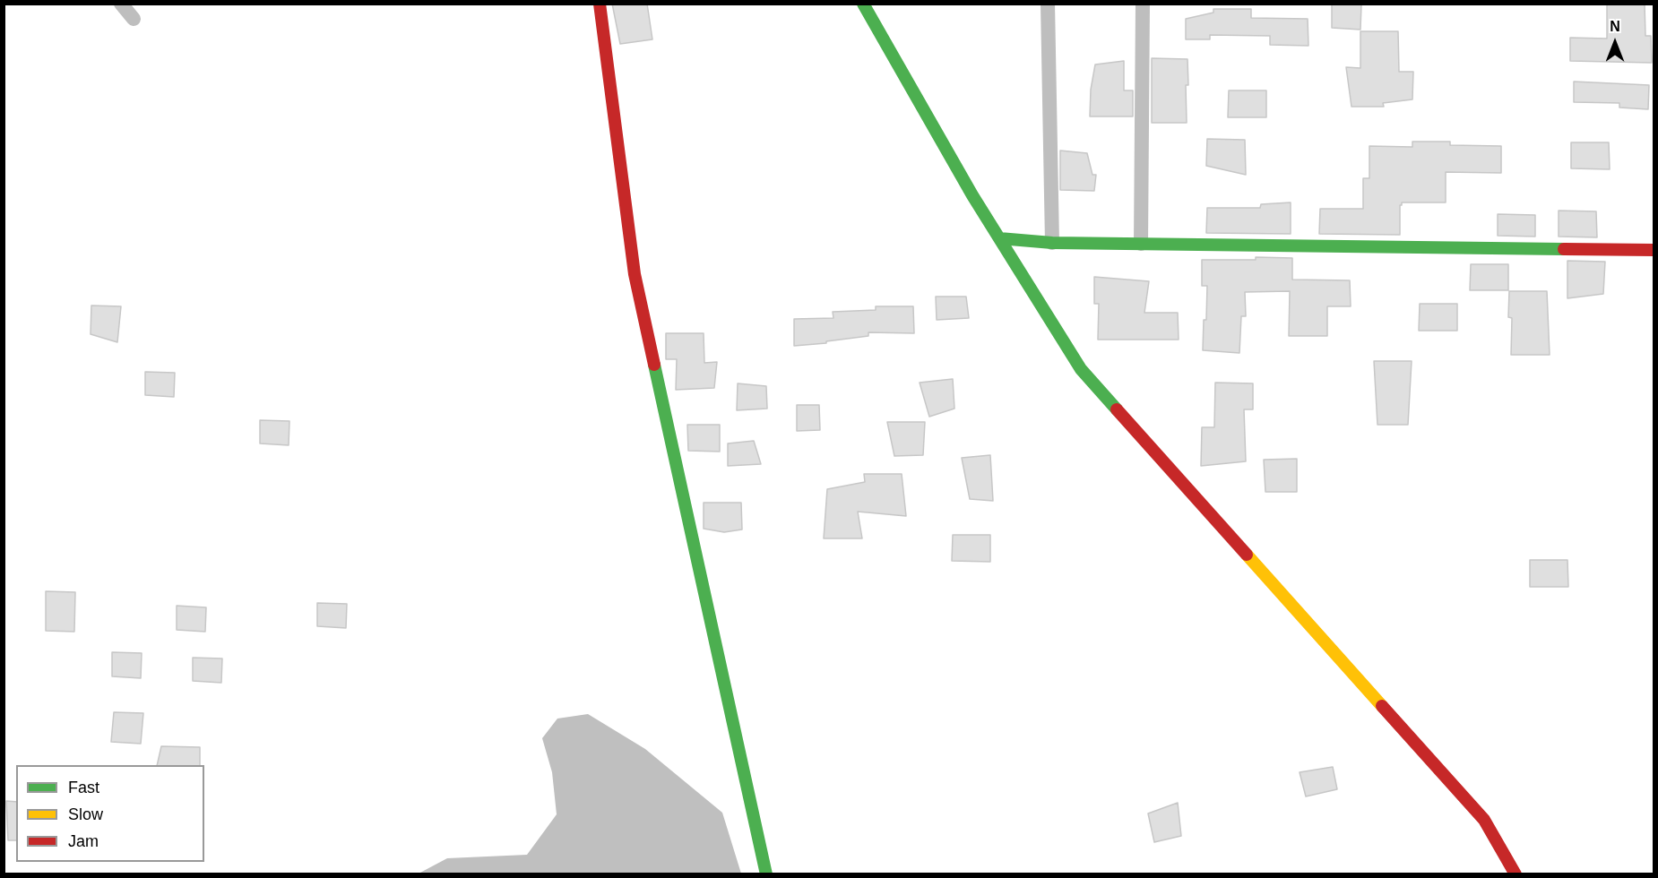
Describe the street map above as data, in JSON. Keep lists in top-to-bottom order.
{
  "legend": ["Fast", "Slow", "Jam"],
  "north": "top"
}
